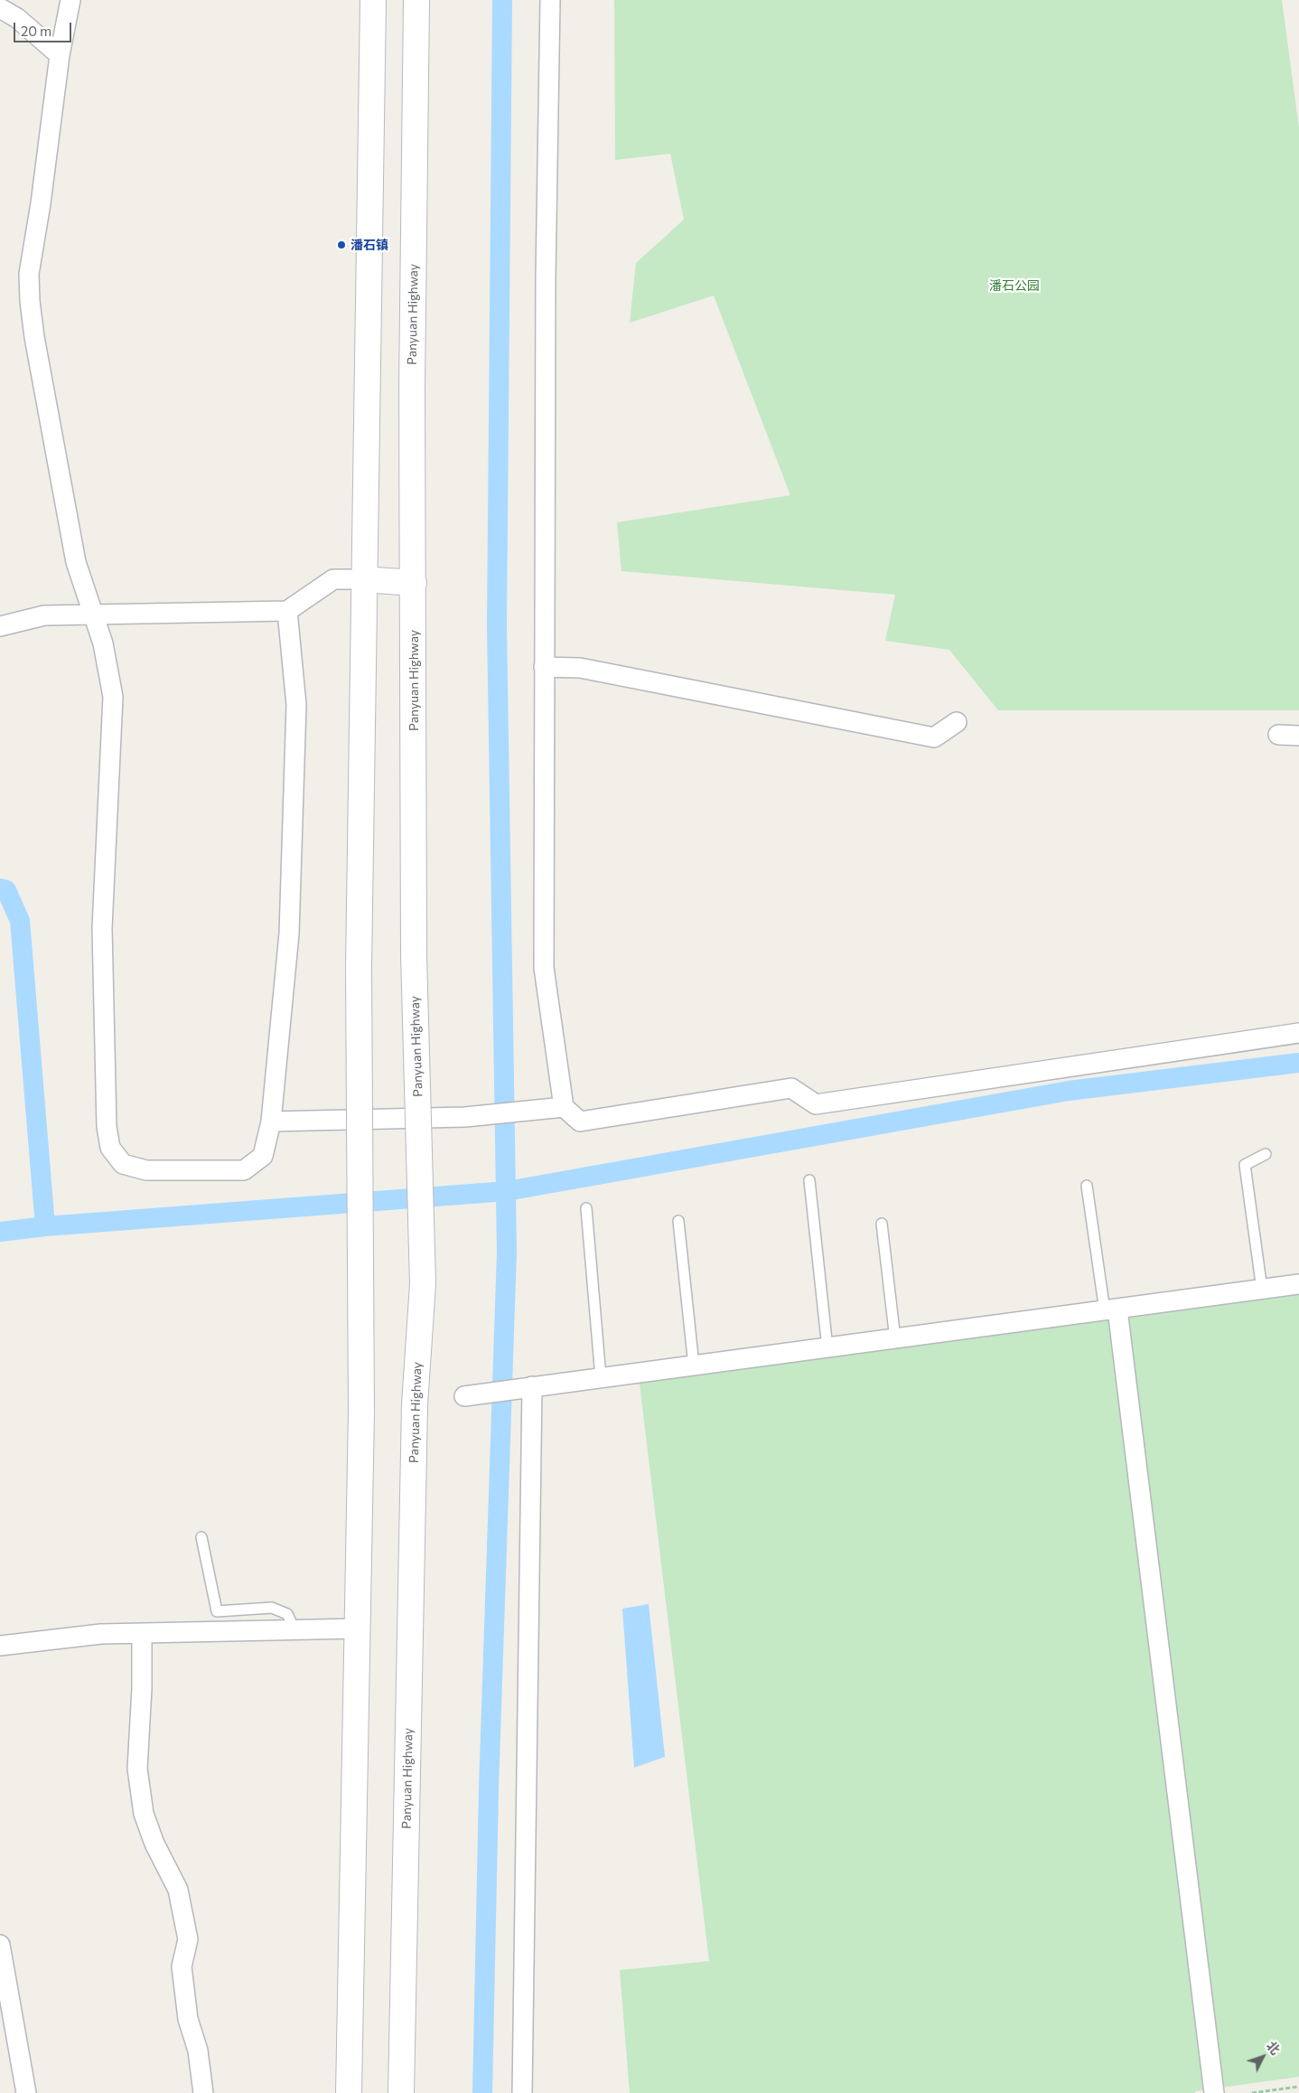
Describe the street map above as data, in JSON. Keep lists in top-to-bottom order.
{
  "streets": {
    "main road": ["Panyuan Highway"]
  },
  "parks": ["潘石公园"],
  "places": ["潘石镇"],
  "scale_bar": "20 m",
  "north": "top right"
}
